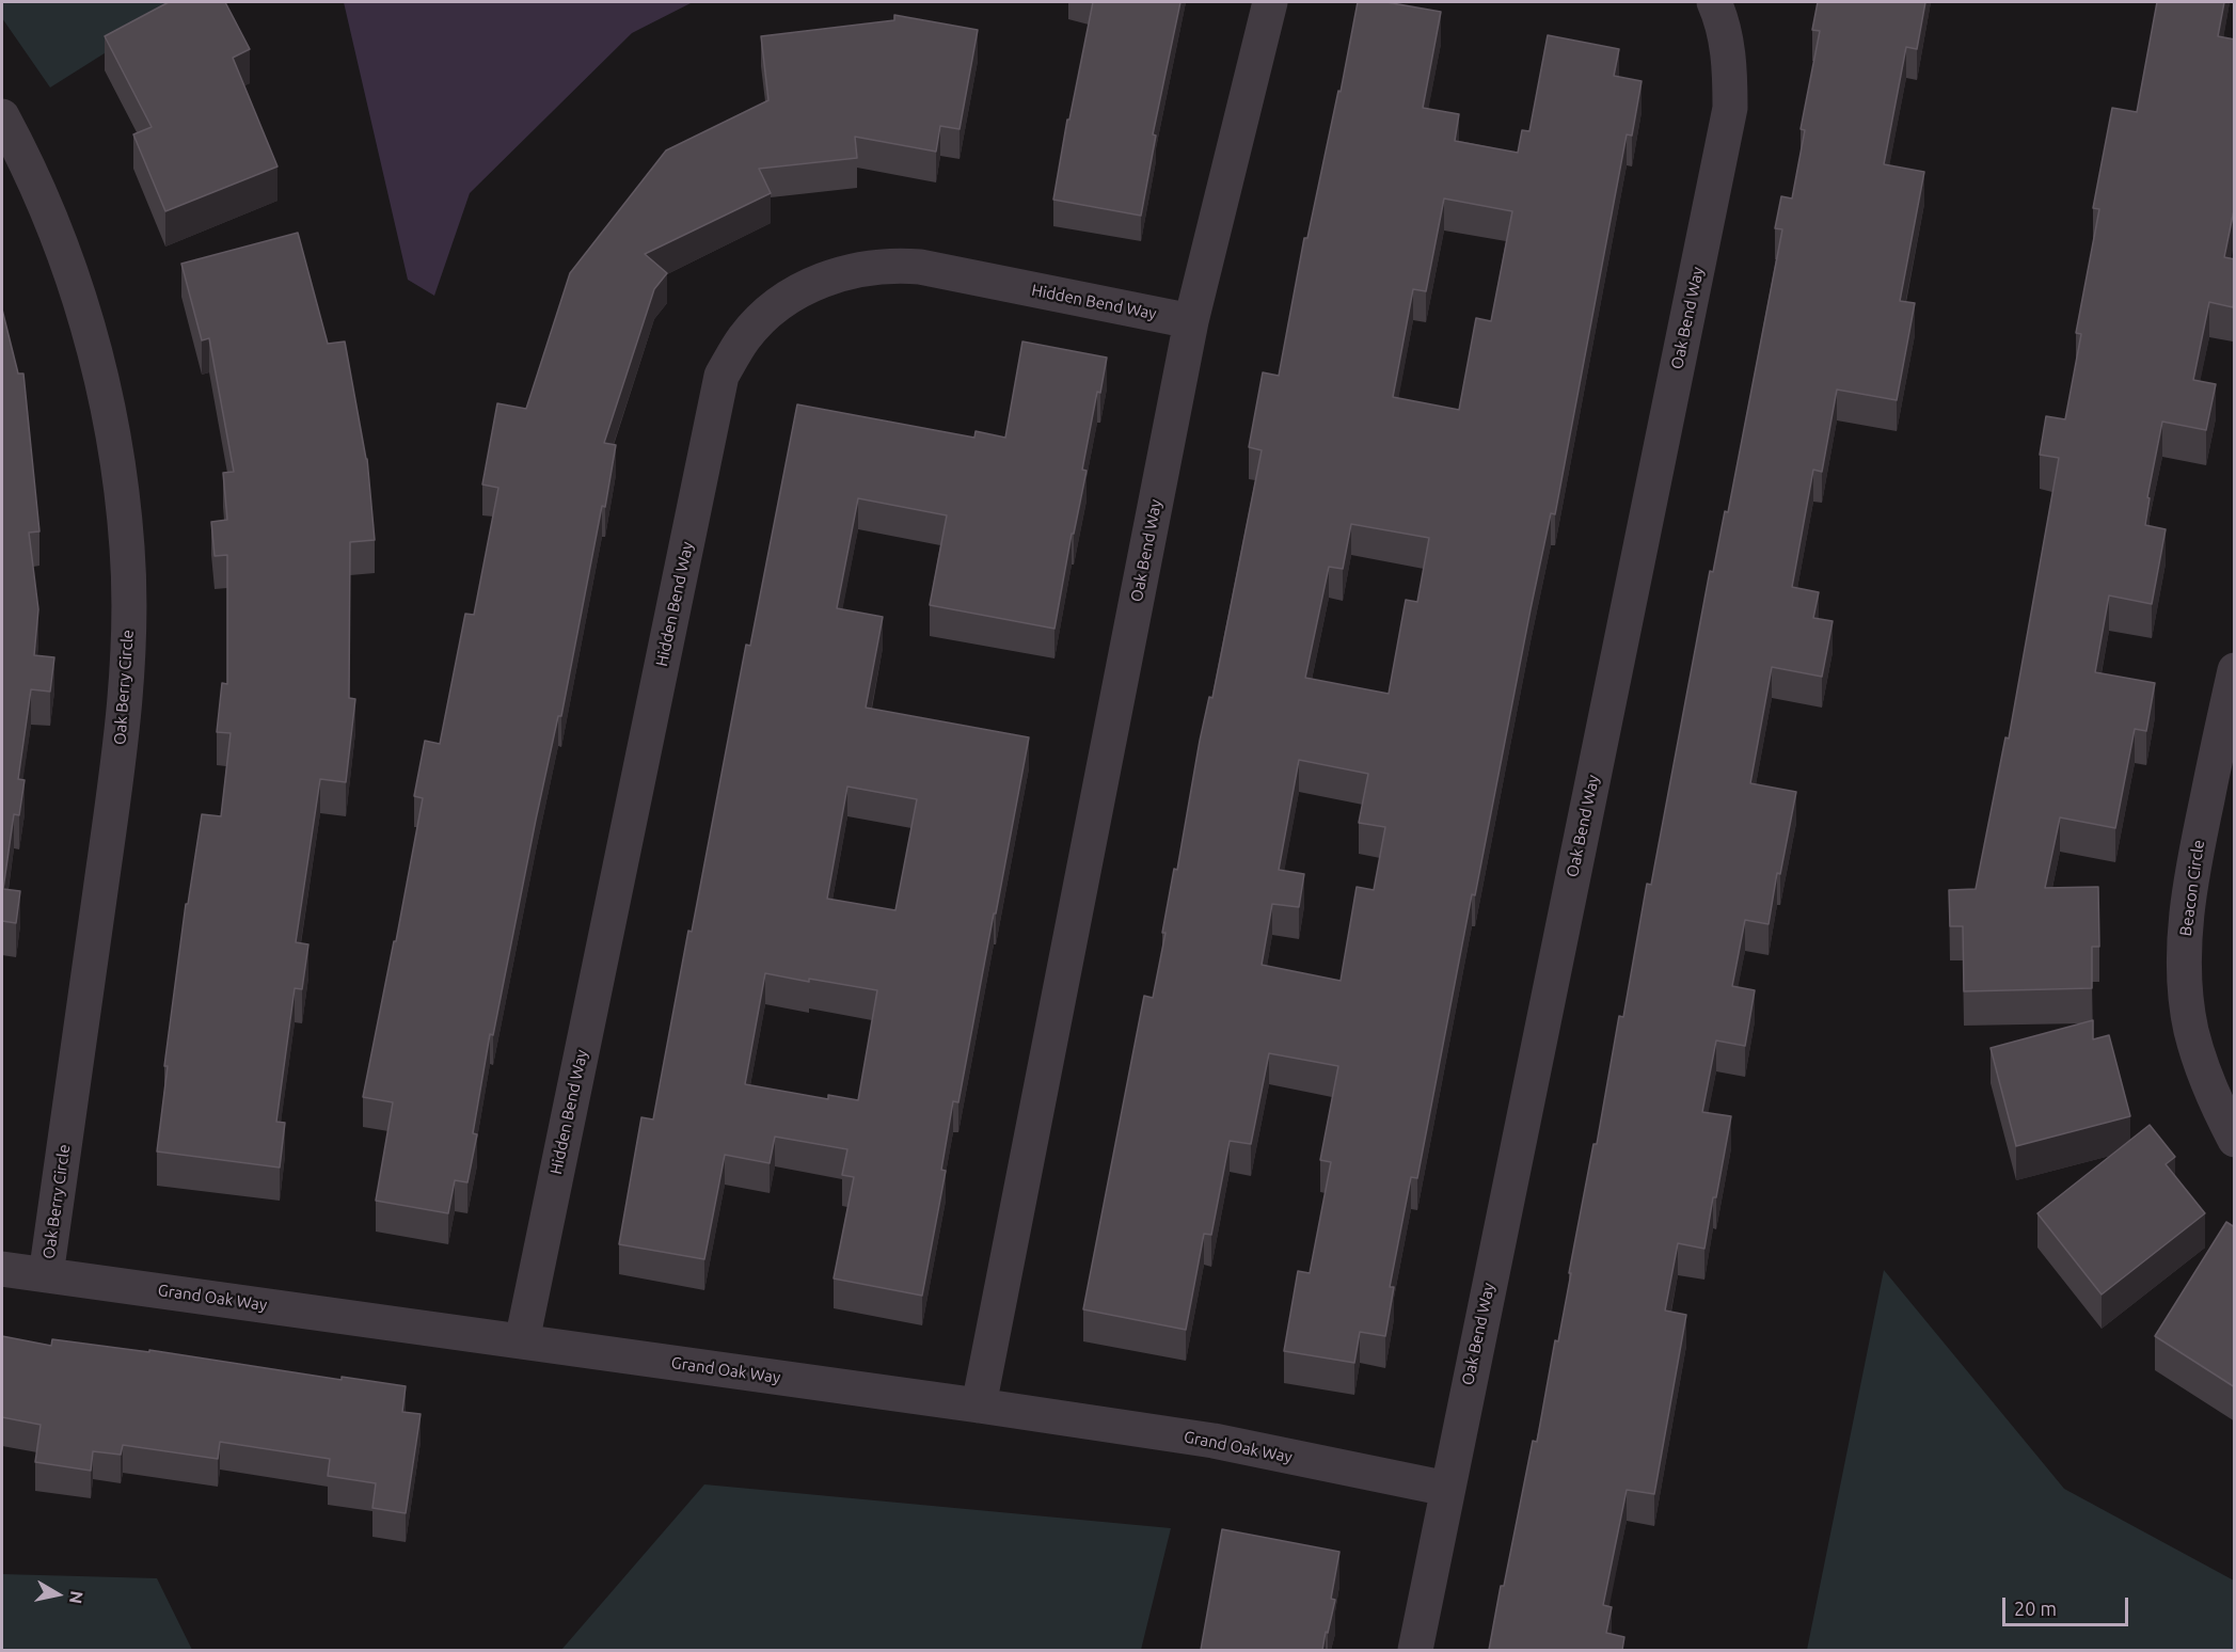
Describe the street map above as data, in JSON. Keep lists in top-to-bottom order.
{
  "streets": {
    "street": [
      "Hidden Bend Way",
      "Oak Bend Way",
      "Oak Berry Circle",
      "Beacon Circle",
      "Grand Oak Way"
    ]
  },
  "crossings": [
    ["Hidden Bend Way", "Oak Bend Way"],
    ["Hidden Bend Way", "Grand Oak Way"],
    ["Oak Bend Way", "Grand Oak Way"],
    ["Oak Berry Circle", "Grand Oak Way"]
  ],
  "scale_bar": "20 m",
  "north": "right"
}
